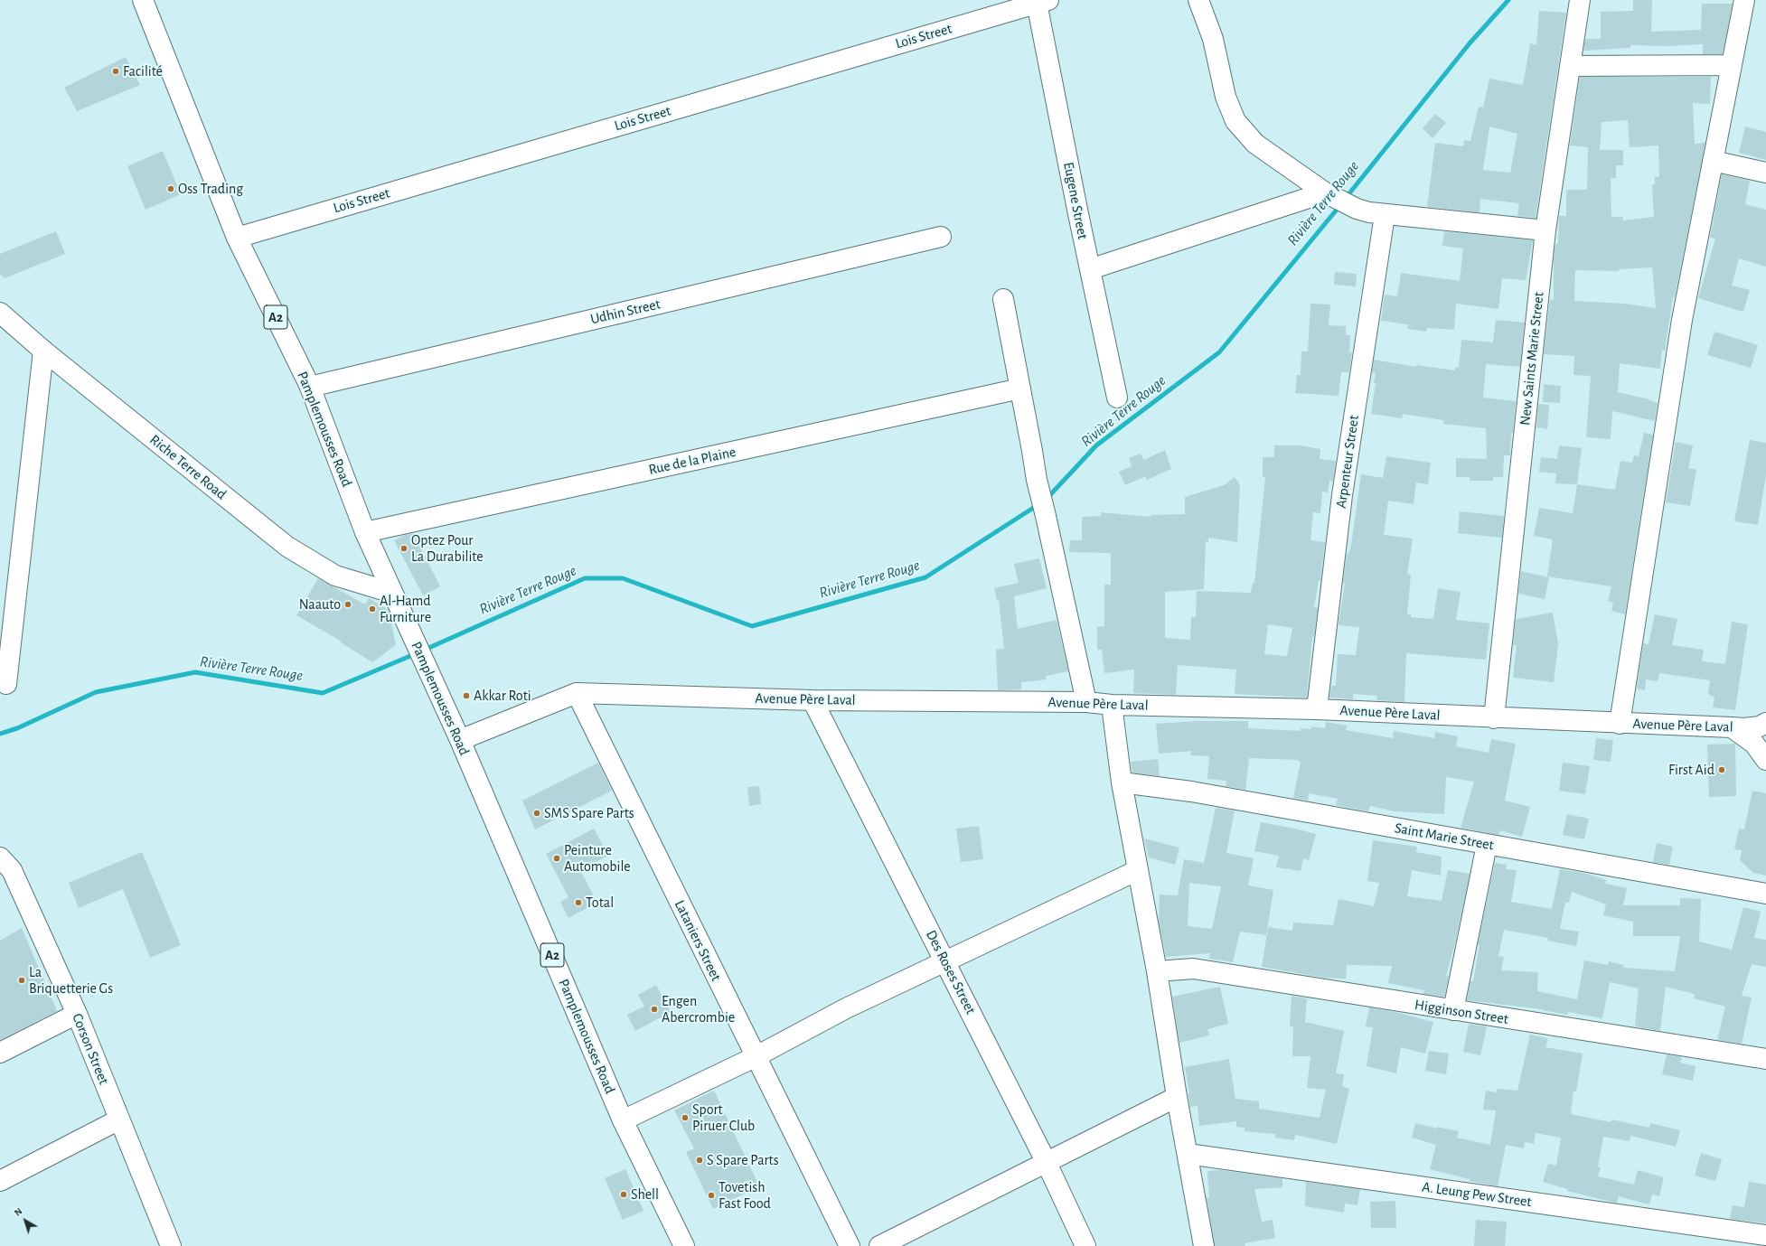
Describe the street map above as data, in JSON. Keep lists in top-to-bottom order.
{
  "streets": {
    "street": [
      "Lois Street",
      "Eugene Street",
      "Udhin Street",
      "A2",
      "New Saints Marie Street",
      "Pamplemousses Road",
      "Rue de la Plaine",
      "Arpenteur Street",
      "Riche Terre Road",
      "Avenue Père Laval",
      "Saint Marie Street",
      "Lataniers Street",
      "Des Roses Street",
      "Higginson Street",
      "Corson Street",
      "A. Leung Pew Street"
    ]
  },
  "crossings": [
    ["Lois Street", "Eugene Street"],
    ["Lois Street", "Pamplemousses Road"],
    ["Udhin Street", "Pamplemousses Road"],
    ["New Saints Marie Street", "Avenue Père Laval"],
    ["Pamplemousses Road", "Rue de la Plaine"],
    ["Pamplemousses Road", "Riche Terre Road"],
    ["Pamplemousses Road", "Avenue Père Laval"],
    ["Arpenteur Street", "Avenue Père Laval"],
    ["Avenue Père Laval", "Lataniers Street"],
    ["Avenue Père Laval", "Des Roses Street"]
  ],
  "water": ["Rivière Terre Rouge"],
  "places": [
    "Facilité",
    "Oss Trading",
    "Optez Pour La Durabilite",
    "Naauto",
    "Al-Hamd Furniture",
    "Akkar Roti",
    "First Aid",
    "SMS Spare Parts",
    "Peinture Automobile",
    "Total",
    "La Briquetterie Gs",
    "Engen Abercrombie",
    "Sport Piruer Club",
    "S Spare Parts",
    "Shell",
    "Tovetish Fast Food"
  ],
  "north": "top left"
}
